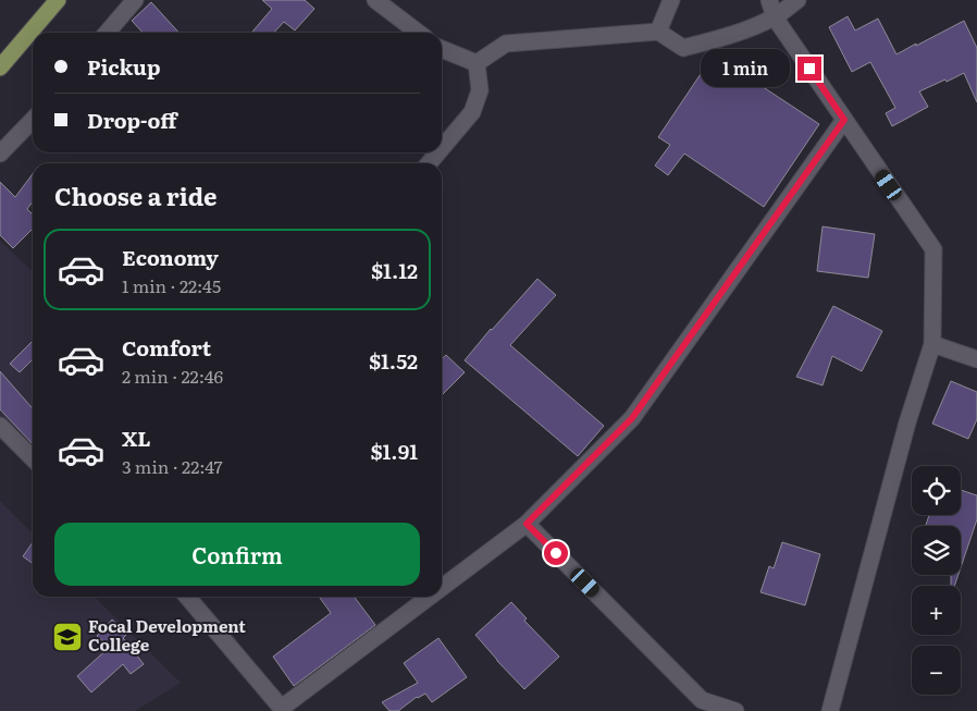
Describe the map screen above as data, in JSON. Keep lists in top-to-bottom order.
{
  "places": {
    "school or university": ["Focal Development College"]
  },
  "page": {
    "banner": ["Pickup", "Drop-off"],
    "bubble": "1 min",
    "heading": "Choose a ride",
    "list": [
      {
        "name": "Economy",
        "note": "1 min · 22:45",
        "value": "$1.12"
      },
      {
        "name": "Comfort",
        "note": "2 min · 22:46",
        "value": "$1.52"
      },
      {
        "name": "XL",
        "note": "3 min · 22:47",
        "value": "$1.91"
      }
    ],
    "map_buttons": ["+", "−"],
    "buttons": "Confirm"
  }
}
